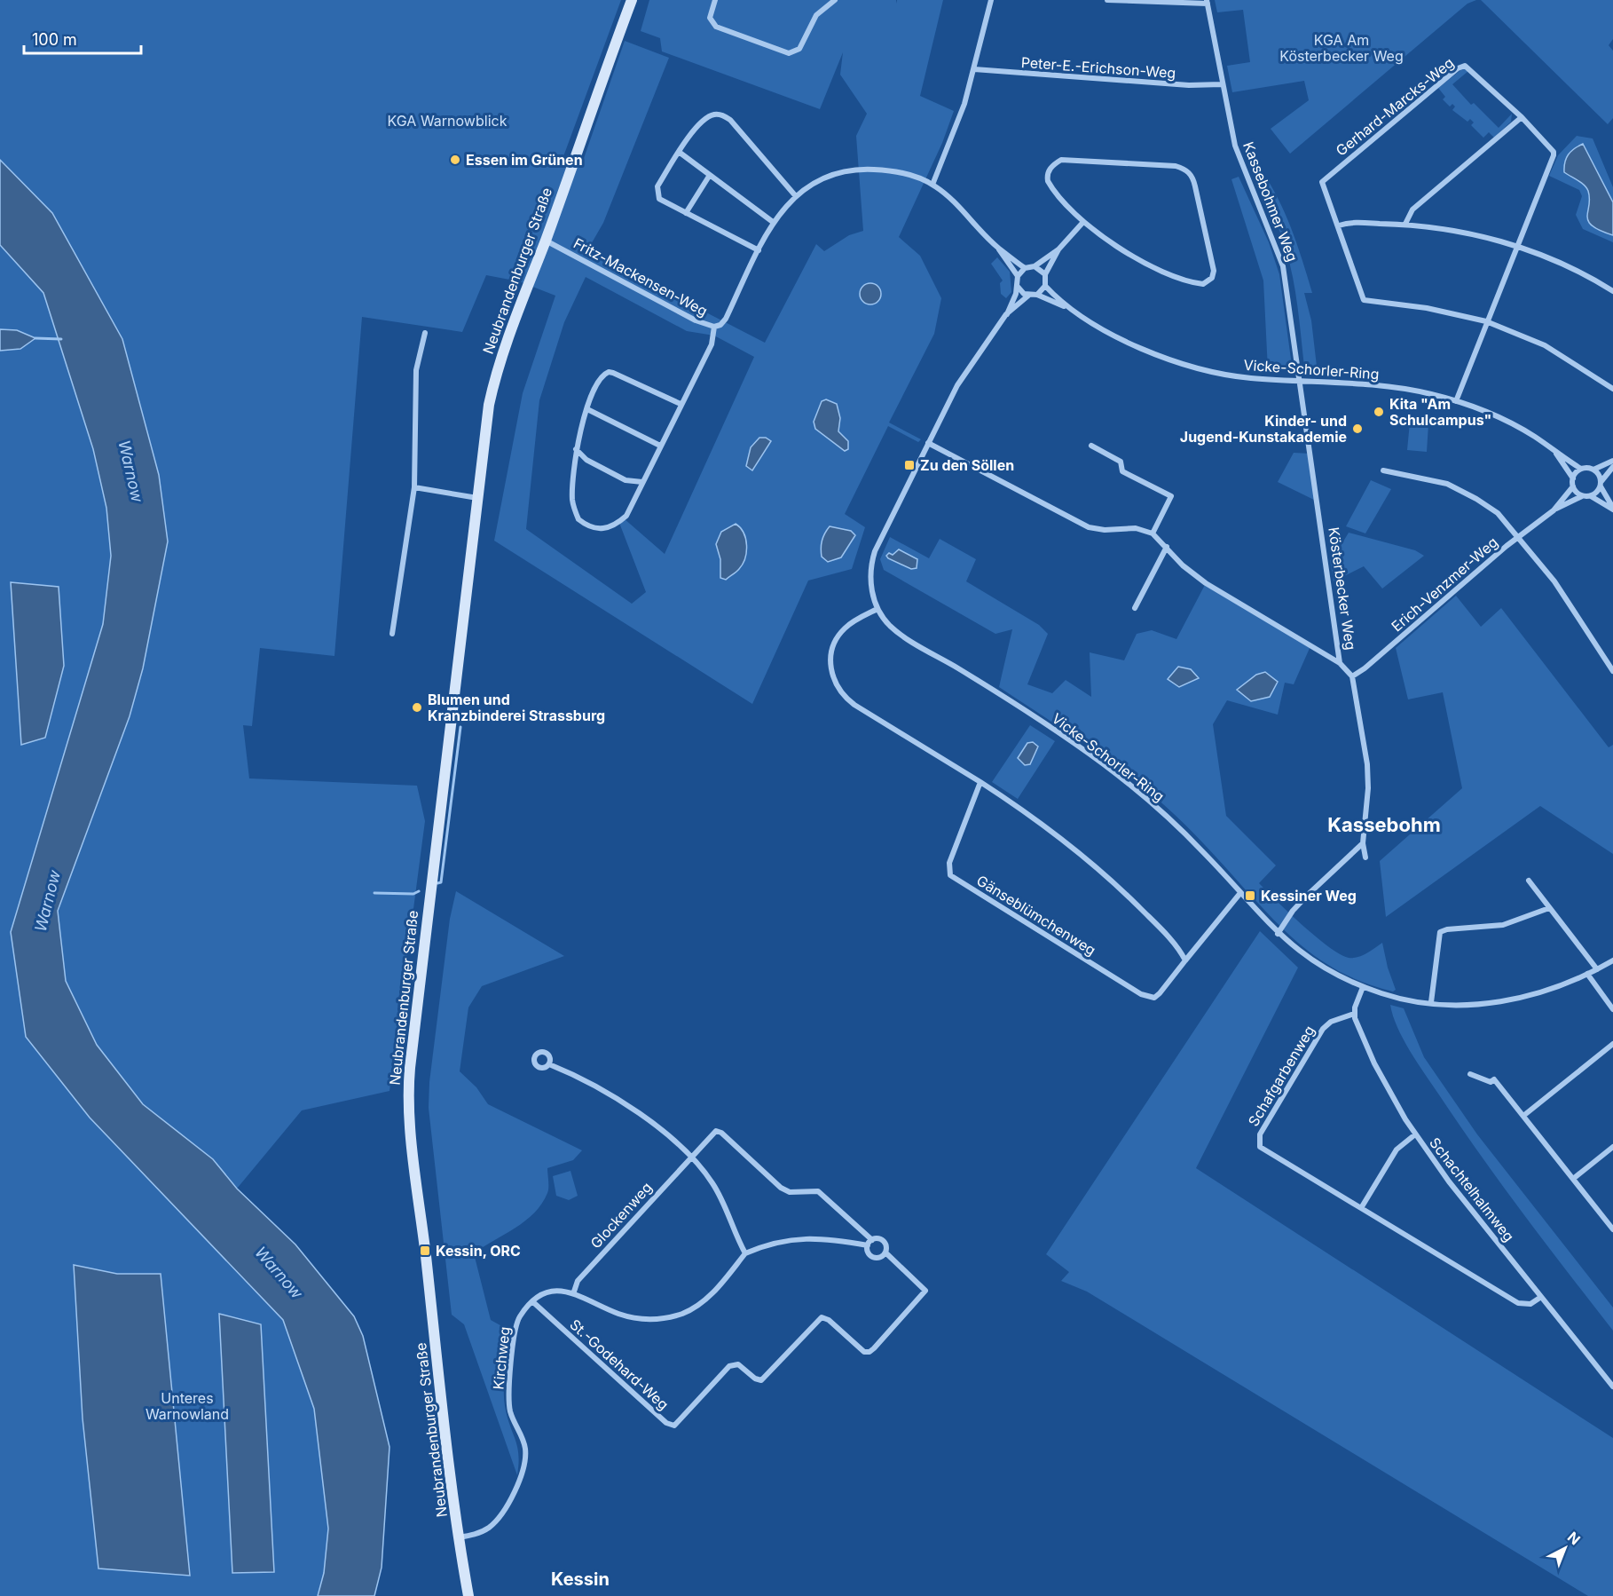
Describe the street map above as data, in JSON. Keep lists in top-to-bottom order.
{
  "streets": {
    "main road": ["Neubrandenburger Straße"],
    "street": [
      "Peter-E.-Erichson-Weg",
      "Gerhard-Marcks-Weg",
      "Kassebohmer Weg",
      "Fritz-Mackensen-Weg",
      "Vicke-Schorler-Ring",
      "Erich-Venzmer-Weg",
      "Kösterbecker Weg",
      "Gänseblümchenweg",
      "Schafgarbenweg",
      "Schachtelhalmweg",
      "Glockenweg",
      "Kirchweg",
      "St.-Godehard-Weg"
    ]
  },
  "crossings": [
    ["Peter-E.-Erichson-Weg", "Kassebohmer Weg"],
    ["Gerhard-Marcks-Weg", "Vicke-Schorler-Ring"],
    ["Kassebohmer Weg", "Vicke-Schorler-Ring"],
    ["Kassebohmer Weg", "Kösterbecker Weg"],
    ["Neubrandenburger Straße", "Fritz-Mackensen-Weg"],
    ["Neubrandenburger Straße", "Kirchweg"],
    ["Fritz-Mackensen-Weg", "Vicke-Schorler-Ring"],
    ["Vicke-Schorler-Ring", "Erich-Venzmer-Weg"],
    ["Vicke-Schorler-Ring", "Kösterbecker Weg"],
    ["Vicke-Schorler-Ring", "Gänseblümchenweg"],
    ["Erich-Venzmer-Weg", "Kösterbecker Weg"],
    ["Schafgarbenweg", "Schachtelhalmweg"],
    ["Glockenweg", "Kirchweg"],
    ["Kirchweg", "St.-Godehard-Weg"]
  ],
  "districts": ["Kassebohm", "Kessin"],
  "water": ["Warnow"],
  "parks": ["KGA Am Kösterbecker Weg", "KGA Warnowblick", "Unteres Warnowland"],
  "places": {
    "other": [
      "Essen im Grünen",
      "Kita \"Am Schulcampus\"",
      "Kinder- und Jugend-Kunstakademie",
      "Blumen und Kranzbinderei Strassburg"
    ],
    "transit": ["Zu den Söllen", "Kessiner Weg", "Kessin, ORC"]
  },
  "scale_bar": "100 m",
  "north": "top right"
}
